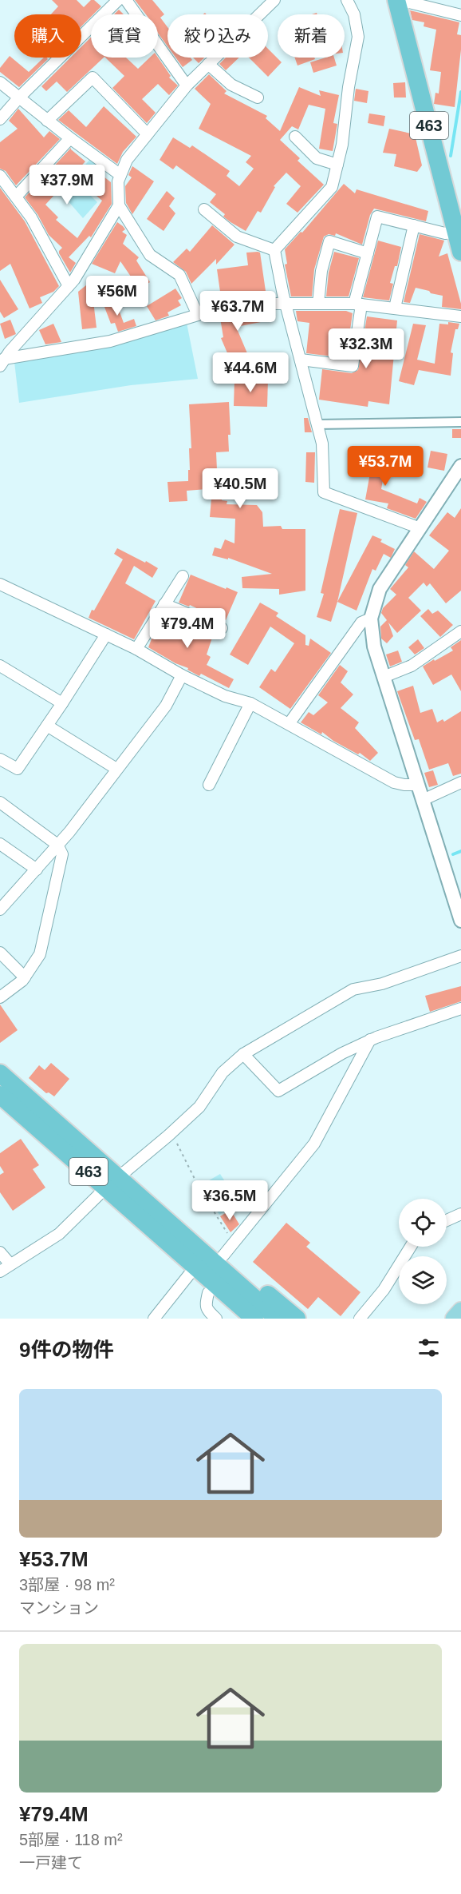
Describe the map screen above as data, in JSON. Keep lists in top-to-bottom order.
{
  "streets": {
    "highway": ["463"]
  },
  "page": {
    "chip": [
      "購入",
      "賃貸",
      "絞り込み",
      "新着"
    ],
    "price": [
      "¥37.9M",
      "¥56M",
      "¥63.7M",
      "¥32.3M",
      "¥44.6M",
      "¥53.7M",
      "¥40.5M",
      "¥79.4M",
      "¥36.5M"
    ],
    "heading": "9件の物件",
    "list": [
      {
        "name": "¥53.7M",
        "note": "3部屋 · 98 m² · マンション"
      },
      {
        "name": "¥79.4M",
        "note": "5部屋 · 118 m² · 一戸建て"
      }
    ]
  }
}
